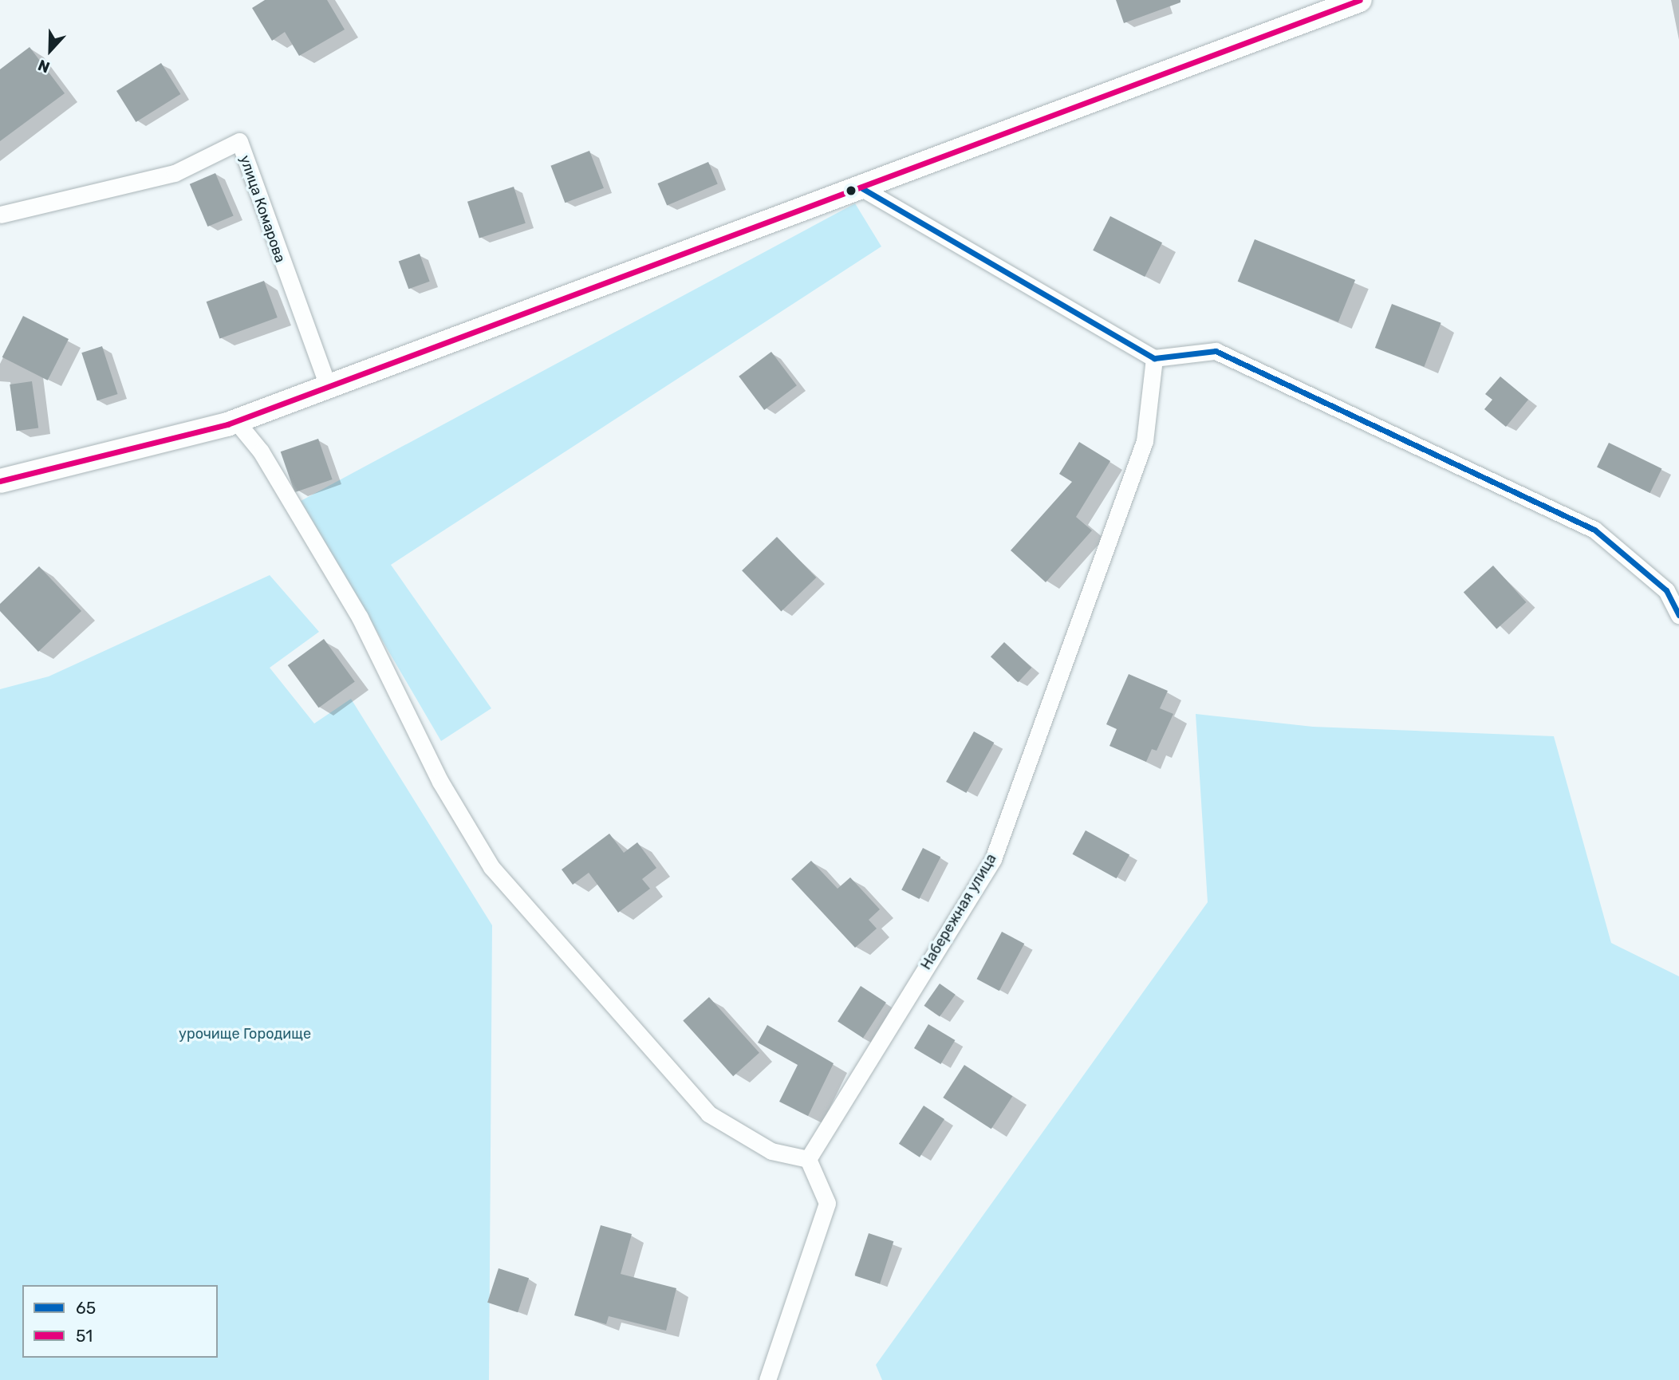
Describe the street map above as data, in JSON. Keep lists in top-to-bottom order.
{
  "streets": {
    "street": ["улица Комарова", "Набережная улица"]
  },
  "parks": ["урочище Городище"],
  "lines": ["transit line 51", "transit line 65"],
  "legend": ["65", "51"],
  "north": "bottom"
}
